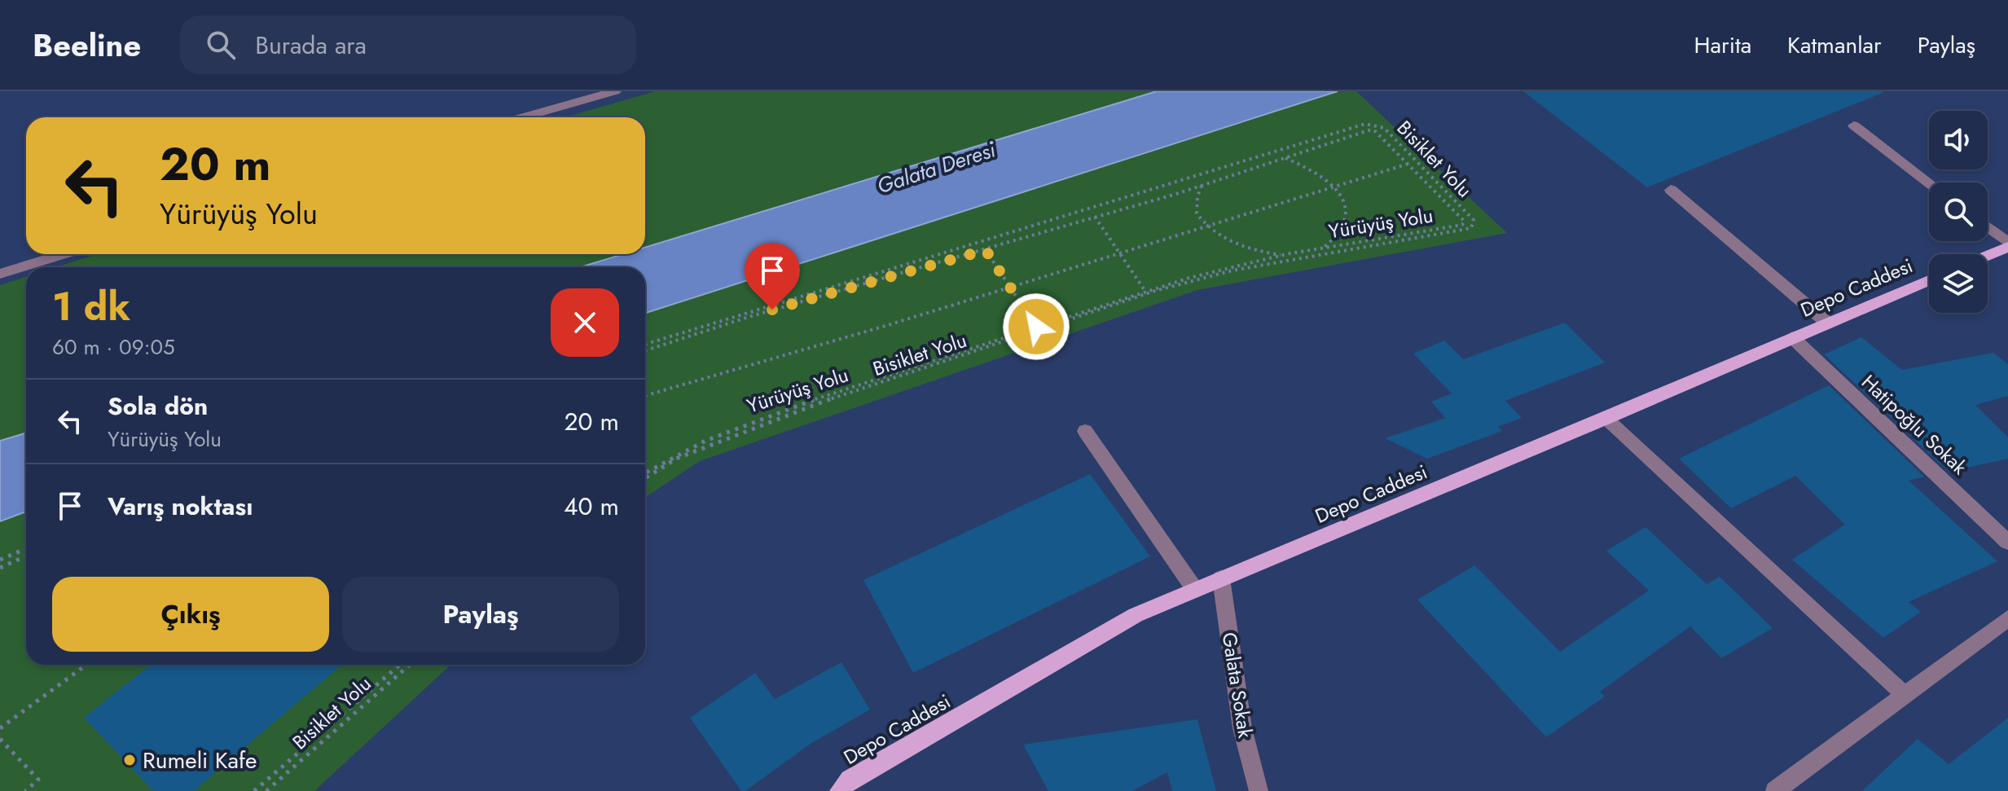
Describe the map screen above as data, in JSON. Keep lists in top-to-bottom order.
{
  "streets": {
    "main road": ["Depo Caddesi"],
    "street": ["Hatipoğlu Sokak", "Galata Sokak"],
    "path": ["Bisiklet Yolu", "Yürüyüş Yolu"]
  },
  "crossings": [
    ["Depo Caddesi", "Hatipoğlu Sokak"],
    ["Depo Caddesi", "Galata Sokak"]
  ],
  "water": ["Galata Deresi"],
  "places": ["Rumeli Kafe"],
  "page": {
    "header": "Beeline",
    "search": "Burada ara",
    "nav": ["Harita", "Katmanlar", "Paylaş"],
    "turn": ["20 m", "Yürüyüş Yolu"],
    "heading": ["1 dk", "60 m · 09:05"],
    "list": [
      {
        "name": "Sola dön",
        "note": "Yürüyüş Yolu",
        "value": "20 m"
      },
      {
        "name": "Varış noktası",
        "value": "40 m"
      }
    ],
    "buttons": ["Çıkış", "Paylaş"]
  }
}
